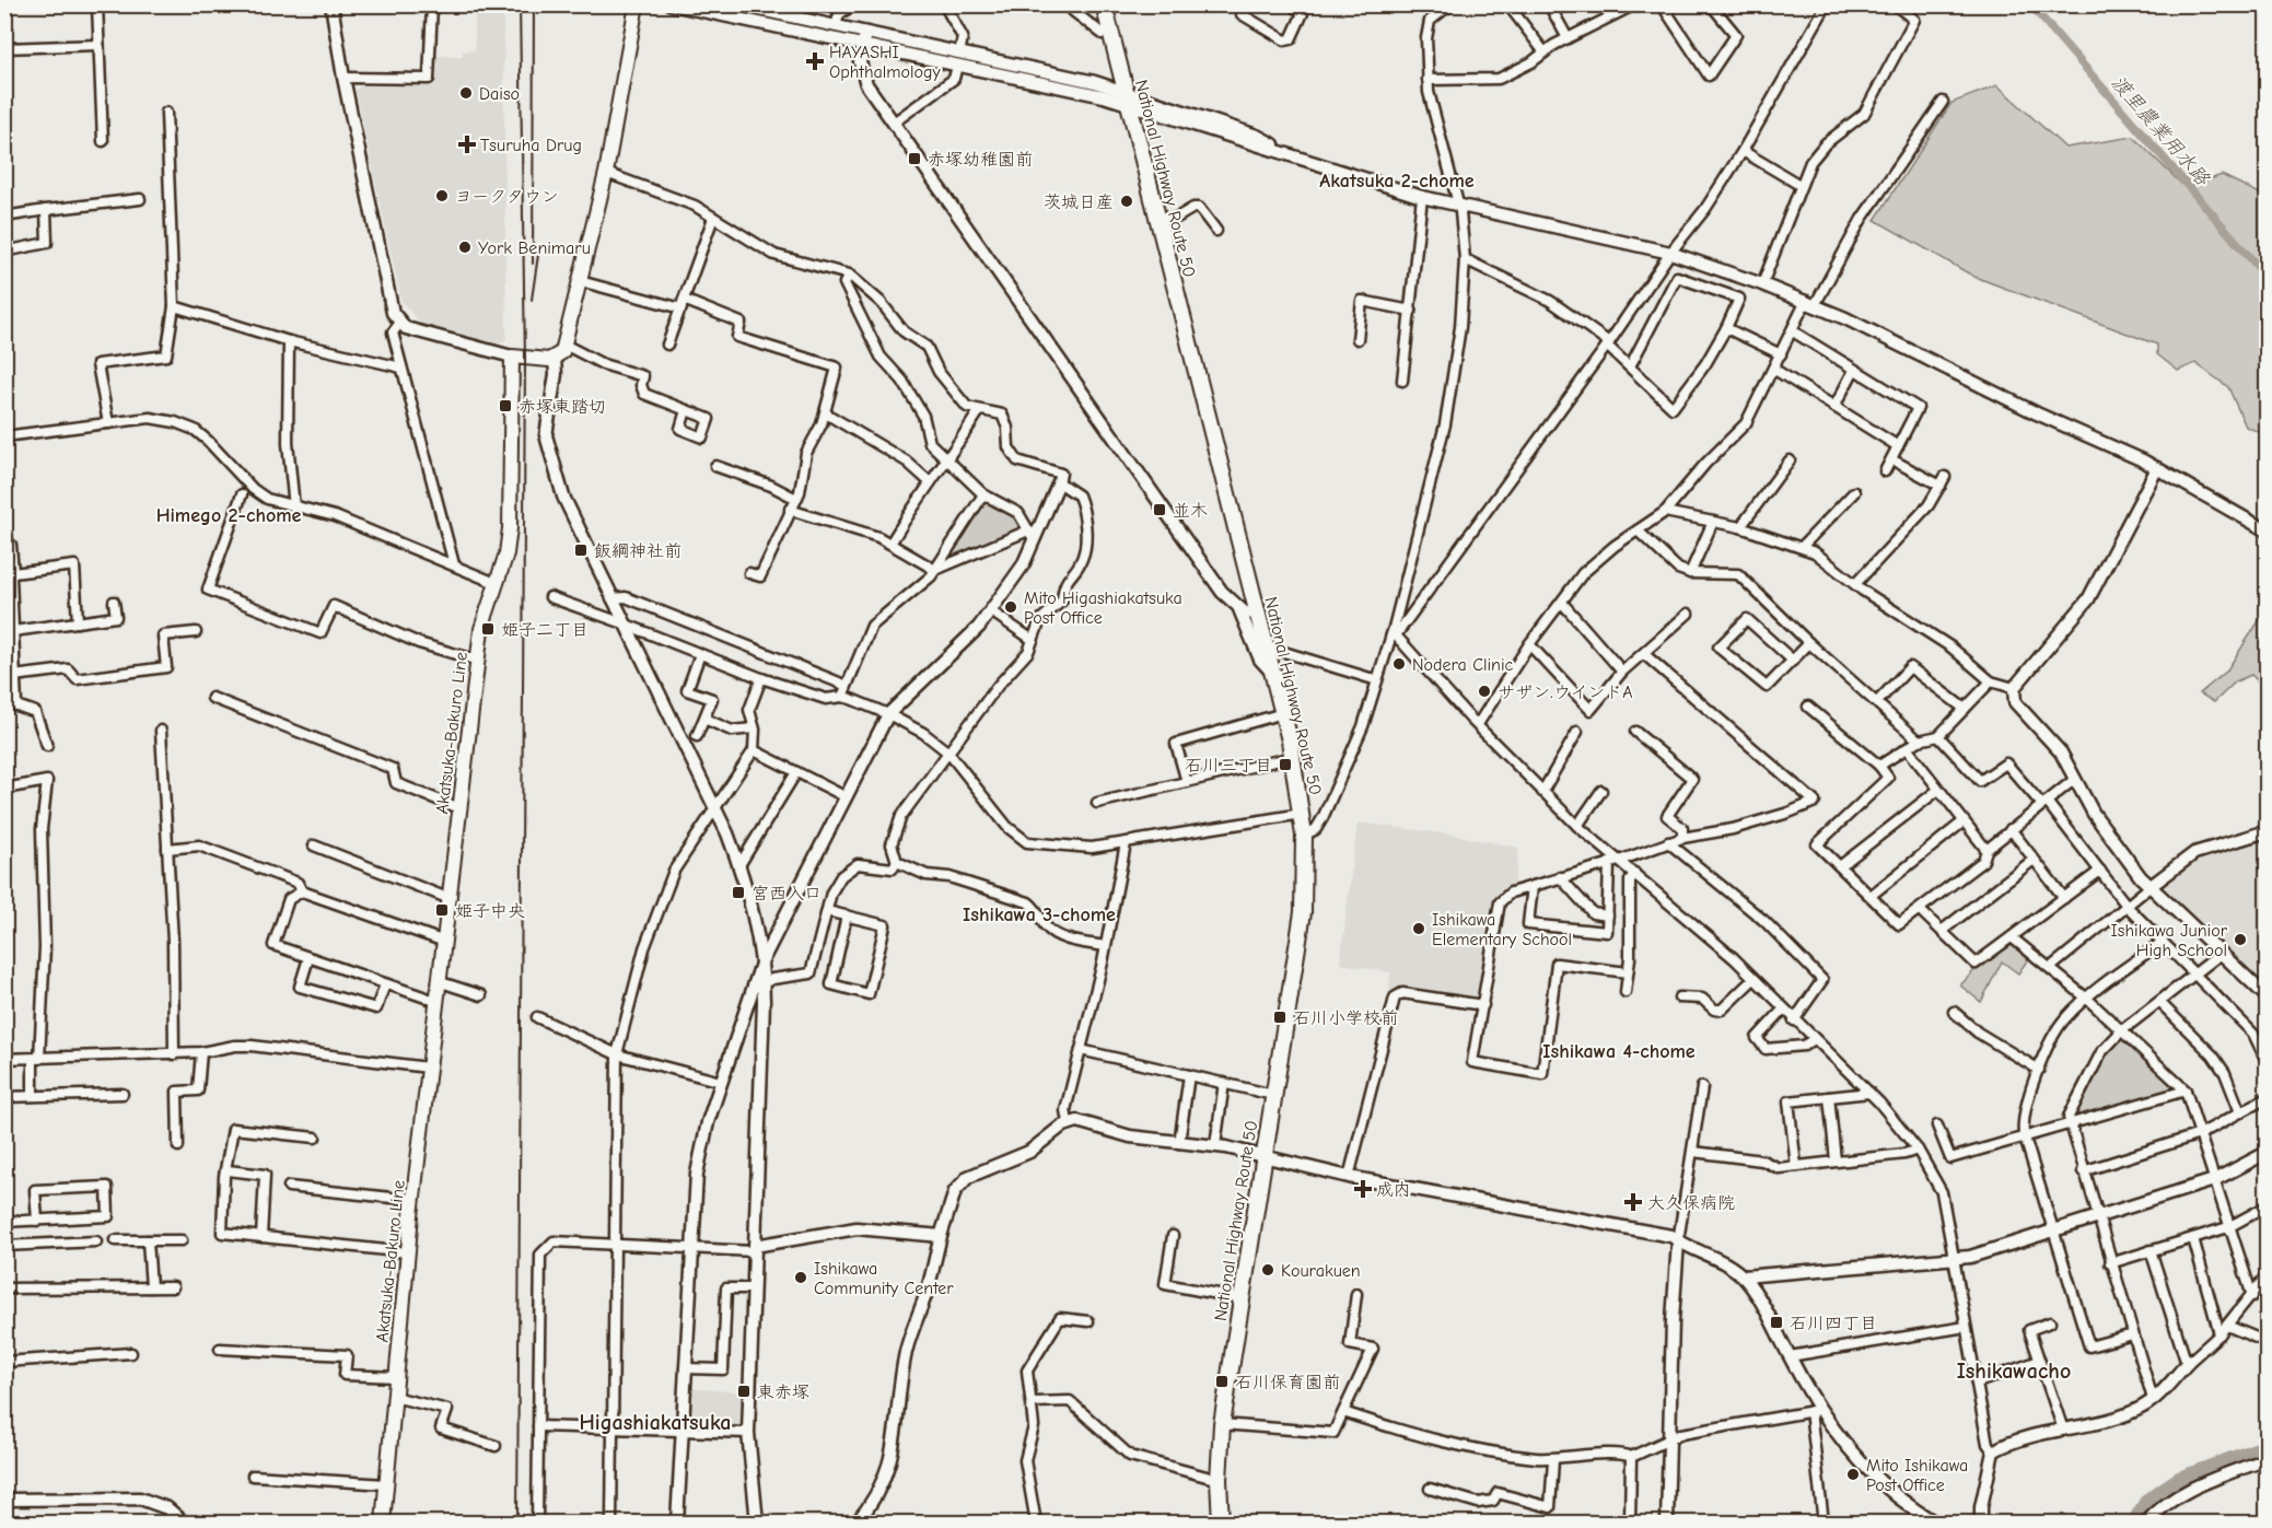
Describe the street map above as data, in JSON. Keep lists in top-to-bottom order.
{
  "streets": {
    "highway": ["National Highway Route 50"],
    "main road": ["Akatsuka-Bakuro Line"]
  },
  "districts": [
    "Akatsuka 2-chome",
    "Himego 2-chome",
    "Ishikawa 3-chome",
    "Ishikawa 4-chome",
    "Ishikawacho",
    "Higashiakatsuka"
  ],
  "water": ["渡里農業用水路"],
  "places": {
    "health": [
      "HAYASHI Ophthalmology",
      "Tsuruha Drug",
      "成内",
      "大久保病院"
    ],
    "other": [
      "Daiso",
      "ヨークタウン",
      "茨城日産",
      "York Benimaru",
      "Mito Higashiakatsuka Post Office",
      "Nodera Clinic",
      "サザン.ウインドA",
      "Ishikawa Elementary School",
      "Ishikawa Junior High School",
      "Kourakuen",
      "Ishikawa Community Center",
      "Mito Ishikawa Post Office"
    ],
    "transit": [
      "赤塚幼稚園前",
      "赤塚東踏切",
      "並木",
      "飯綱神社前",
      "姫子二丁目",
      "石川三丁目",
      "宮西入口",
      "姫子中央",
      "石川小学校前",
      "石川四丁目",
      "石川保育園前",
      "東赤塚"
    ]
  }
}
